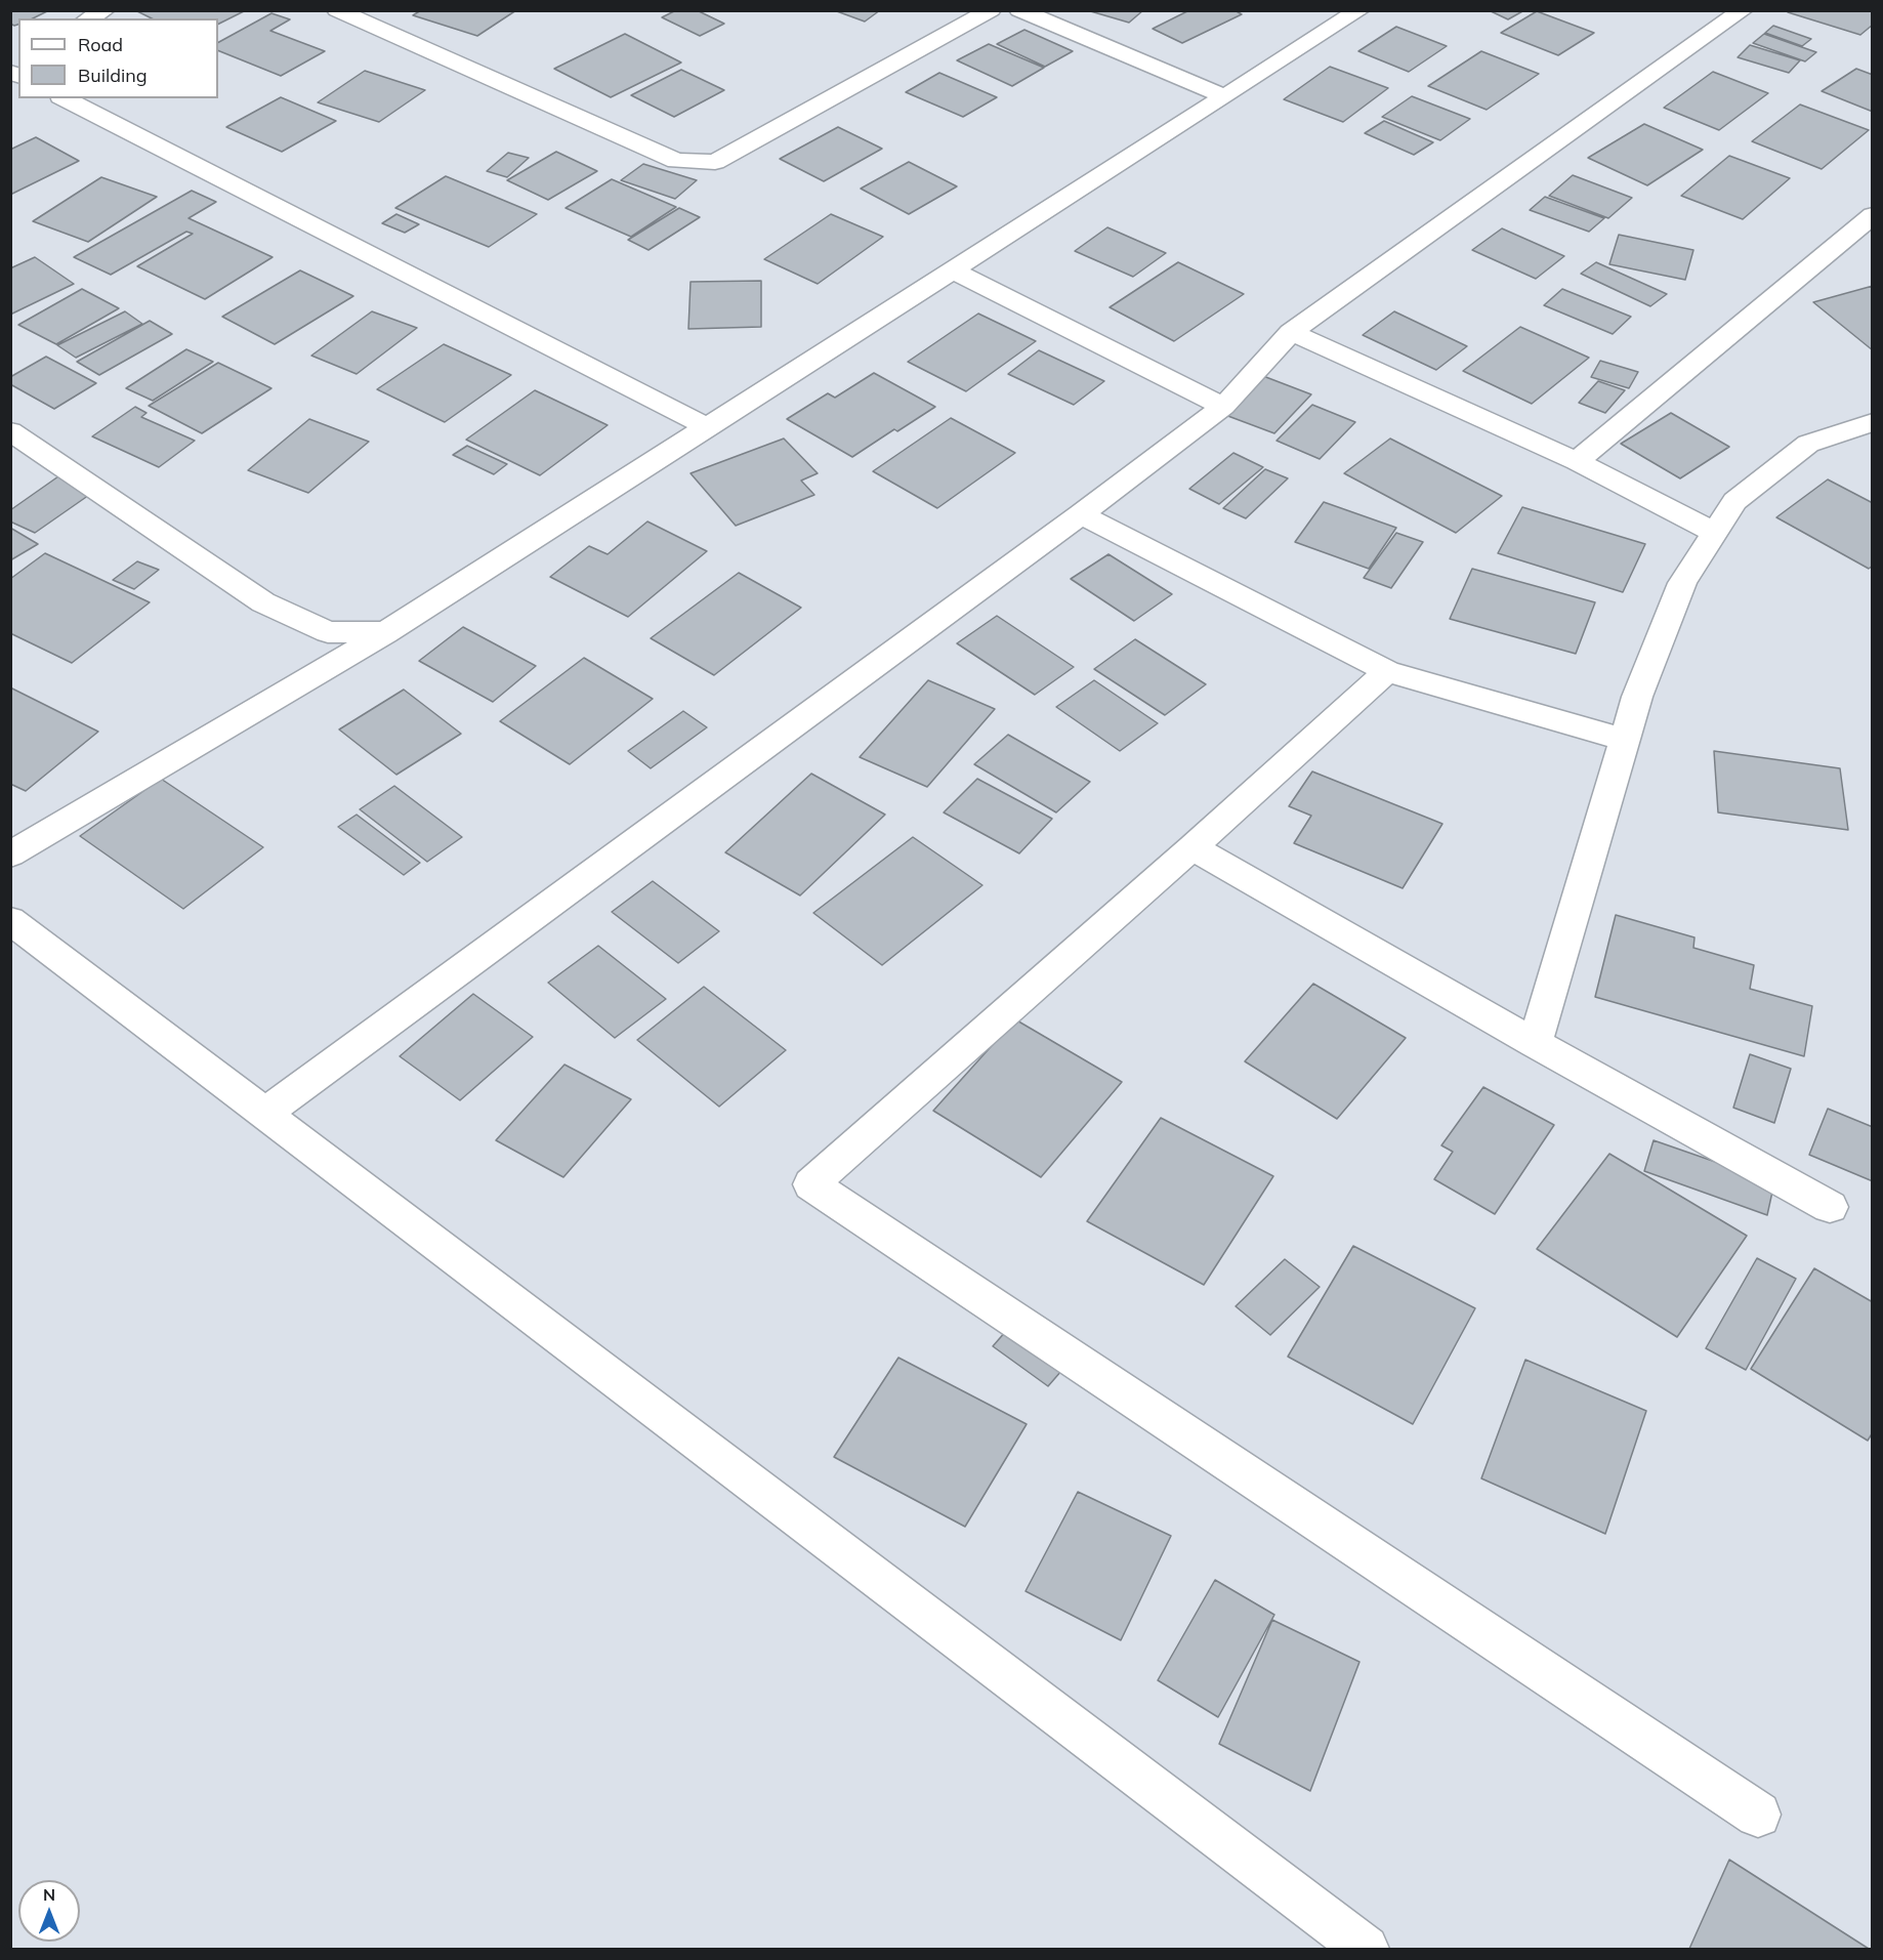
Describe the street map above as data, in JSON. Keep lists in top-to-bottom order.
{
  "legend": ["Road", "Building"],
  "north": "top"
}
